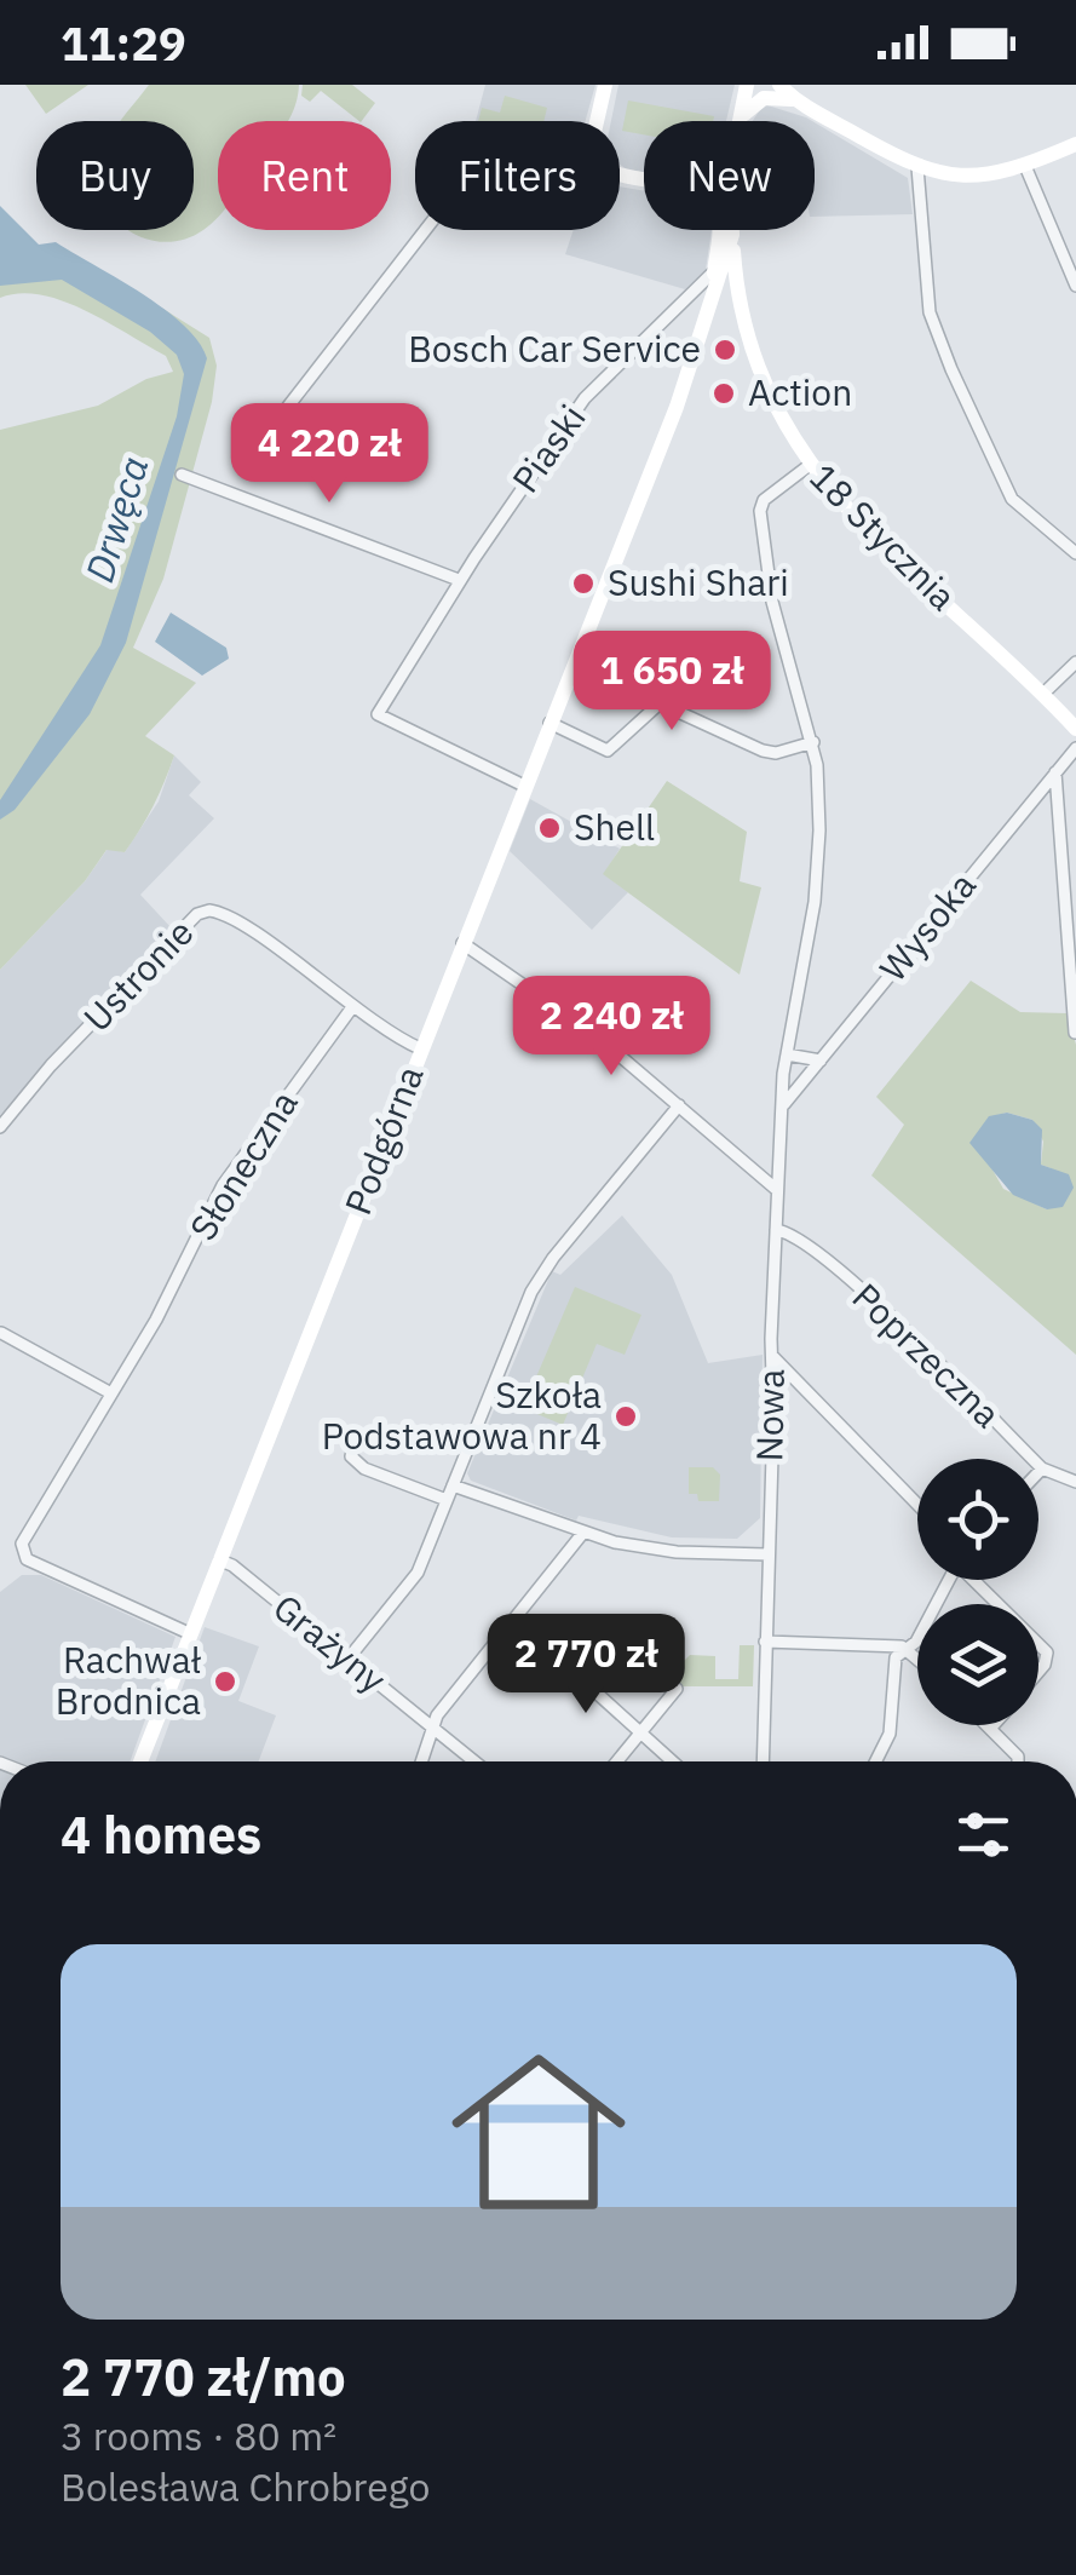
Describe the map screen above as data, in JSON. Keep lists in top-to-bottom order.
{
  "streets": {
    "main road": ["18 Stycznia", "Podgórna"],
    "street": [
      "Piaski",
      "Wysoka",
      "Ustronie",
      "Słoneczna",
      "Poprzeczna",
      "Nowa",
      "Grażyny"
    ]
  },
  "crossings": [
    ["Piaski", "18 Stycznia"],
    ["Piaski", "Podgórna"],
    ["18 Stycznia", "Podgórna"],
    ["18 Stycznia", "Nowa"],
    ["Wysoka", "Nowa"],
    ["Ustronie", "Podgórna"],
    ["Ustronie", "Słoneczna"],
    ["Podgórna", "Słoneczna"],
    ["Podgórna", "Grażyny"],
    ["Poprzeczna", "Nowa"]
  ],
  "water": ["Drwęca"],
  "places": [
    "Bosch Car Service",
    "Action",
    "Sushi Shari",
    "Shell",
    "Szkoła Podstawowa nr 4",
    "Rachwał Brodnica"
  ],
  "page": {
    "status": "11:29",
    "chip": [
      "Buy",
      "Rent",
      "Filters",
      "New"
    ],
    "price": [
      "4 220 zł",
      "1 650 zł",
      "2 240 zł",
      "2 770 zł"
    ],
    "heading": "4 homes",
    "list": [
      {
        "name": "2 770 zł/mo",
        "note": "3 rooms · 80 m² · Bolesława Chrobrego"
      }
    ]
  }
}
